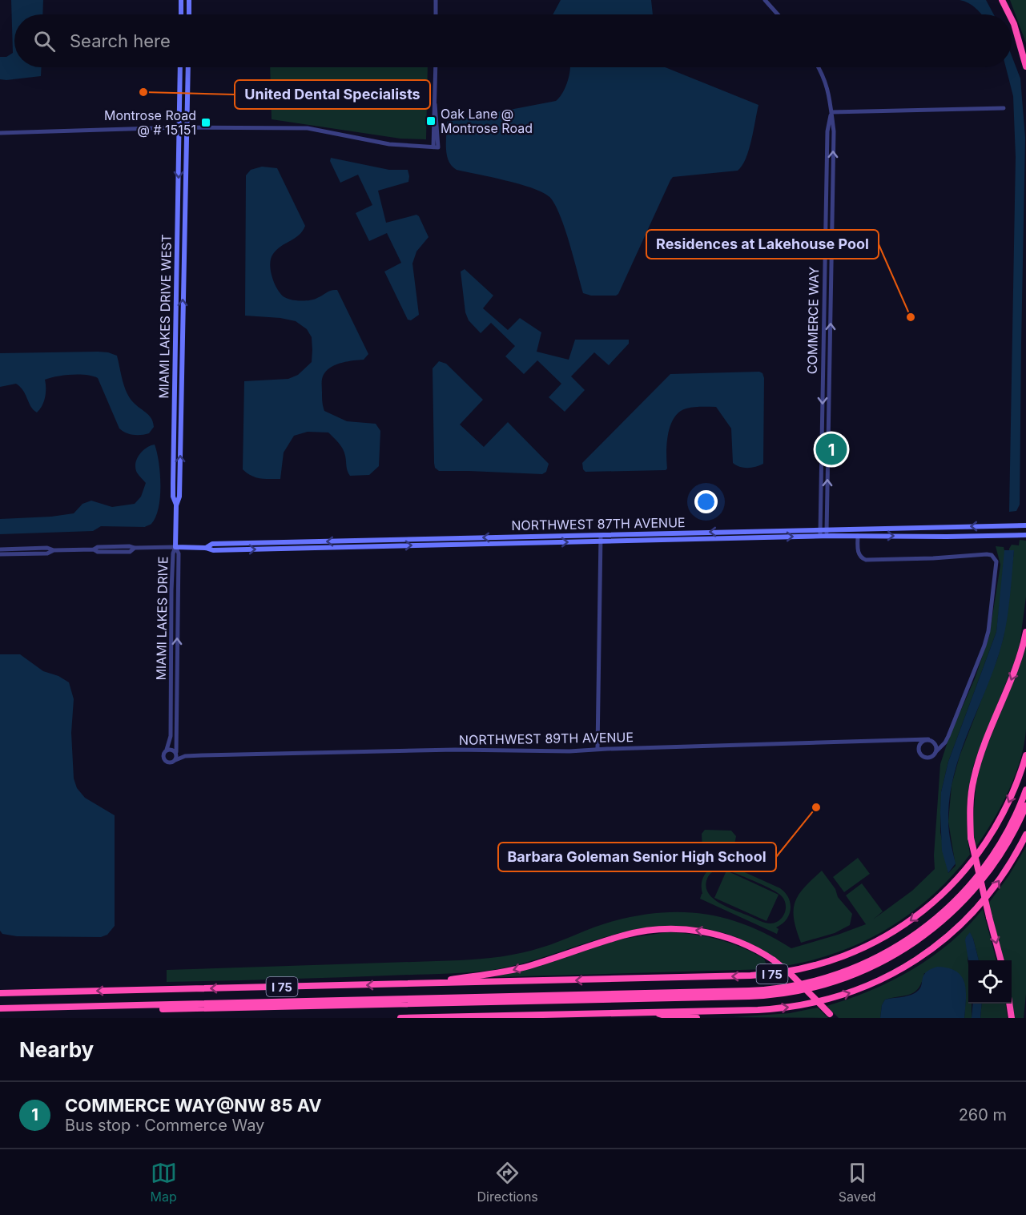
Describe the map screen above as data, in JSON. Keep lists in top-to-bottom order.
{
  "streets": {
    "highway": ["I 75"],
    "main road": ["MIAMI LAKES DRIVE WEST", "NORTHWEST 87TH AVENUE"],
    "street": ["COMMERCE WAY", "MIAMI LAKES DRIVE", "NORTHWEST 89TH AVENUE"]
  },
  "crossings": [
    ["MIAMI LAKES DRIVE WEST", "NORTHWEST 87TH AVENUE"],
    ["MIAMI LAKES DRIVE WEST", "MIAMI LAKES DRIVE"],
    ["COMMERCE WAY", "NORTHWEST 87TH AVENUE"],
    ["NORTHWEST 87TH AVENUE", "MIAMI LAKES DRIVE"],
    ["MIAMI LAKES DRIVE", "NORTHWEST 89TH AVENUE"]
  ],
  "places": {
    "other": ["United Dental Specialists", "Residences at Lakehouse Pool", "Barbara Goleman Senior High School"],
    "transit": ["Oak Lane @ Montrose Road", "Montrose Road @ # 15151"]
  },
  "page": {
    "search": "Search here",
    "pins": "1",
    "heading": "Nearby",
    "list": [
      {
        "mark": "1",
        "name": "COMMERCE WAY@NW 85 AV",
        "note": "Bus stop · Commerce Way",
        "value": "260 m"
      }
    ],
    "nav": ["Map", "Directions", "Saved"]
  }
}
